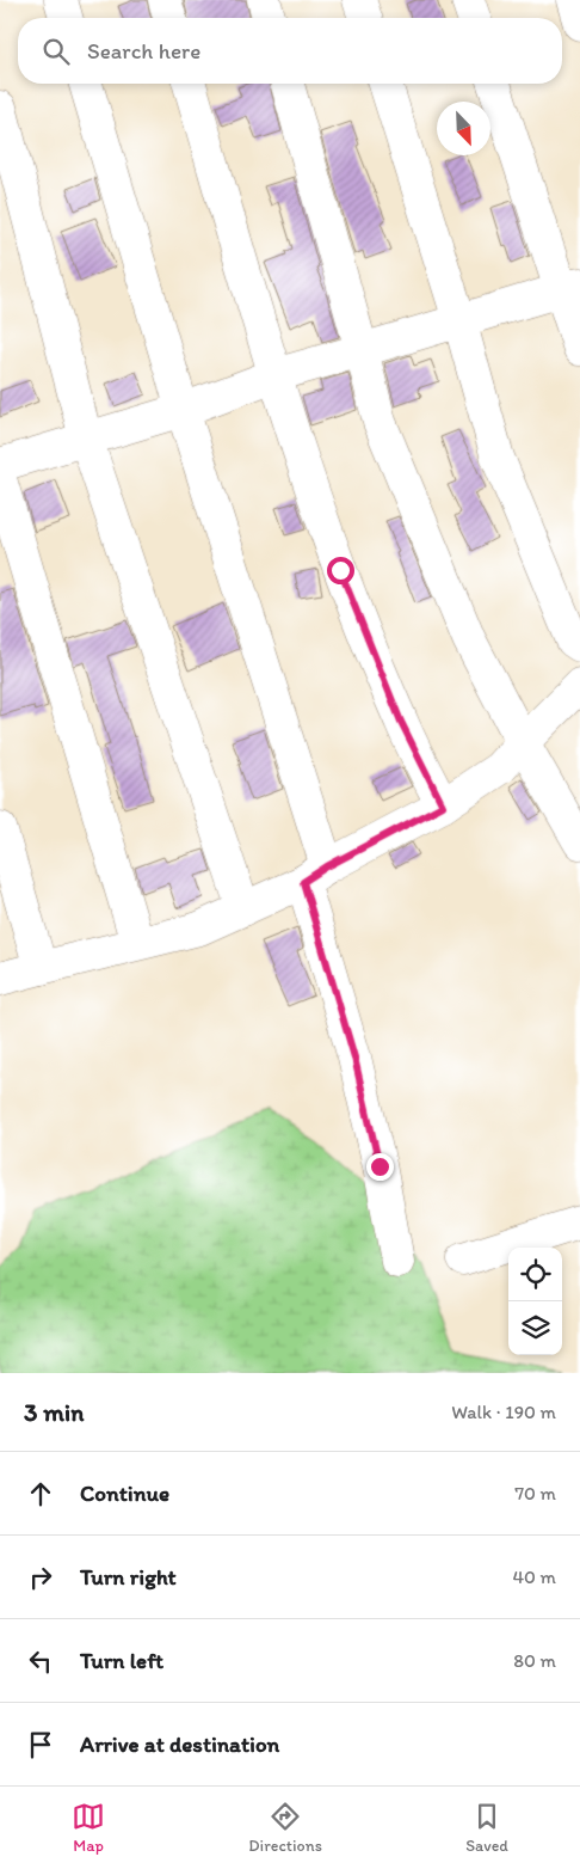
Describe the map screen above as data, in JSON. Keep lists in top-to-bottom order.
{
  "north": "bottom right",
  "page": {
    "search": "Search here",
    "heading": ["3 min", "Walk · 190 m"],
    "list": [
      ["Continue", "70 m"],
      ["Turn right", "40 m"],
      ["Turn left", "80 m"],
      "Arrive at destination"
    ],
    "nav": ["Map", "Directions", "Saved"]
  }
}
